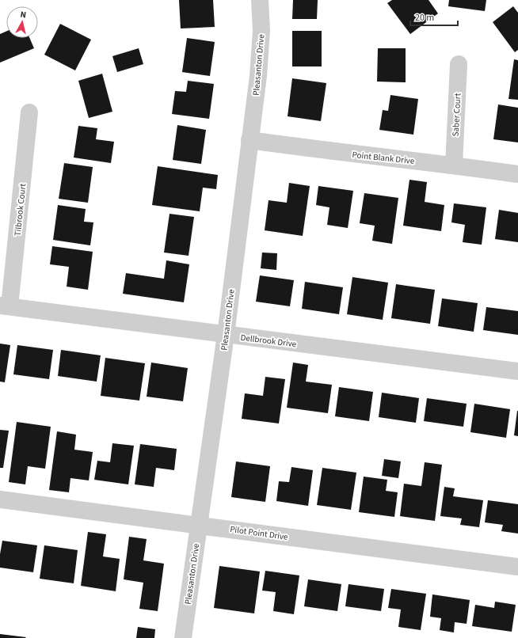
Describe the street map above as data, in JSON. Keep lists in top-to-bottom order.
{
  "streets": {
    "street": [
      "Pleasanton Drive",
      "Saber Court",
      "Point Blank Drive",
      "Tilbrook Court",
      "Dellbrook Drive",
      "Pilot Point Drive"
    ]
  },
  "crossings": [
    ["Pleasanton Drive", "Point Blank Drive"],
    ["Pleasanton Drive", "Dellbrook Drive"],
    ["Pleasanton Drive", "Pilot Point Drive"],
    ["Saber Court", "Point Blank Drive"],
    ["Tilbrook Court", "Dellbrook Drive"]
  ],
  "scale_bar": "20 m",
  "north": "top"
}
